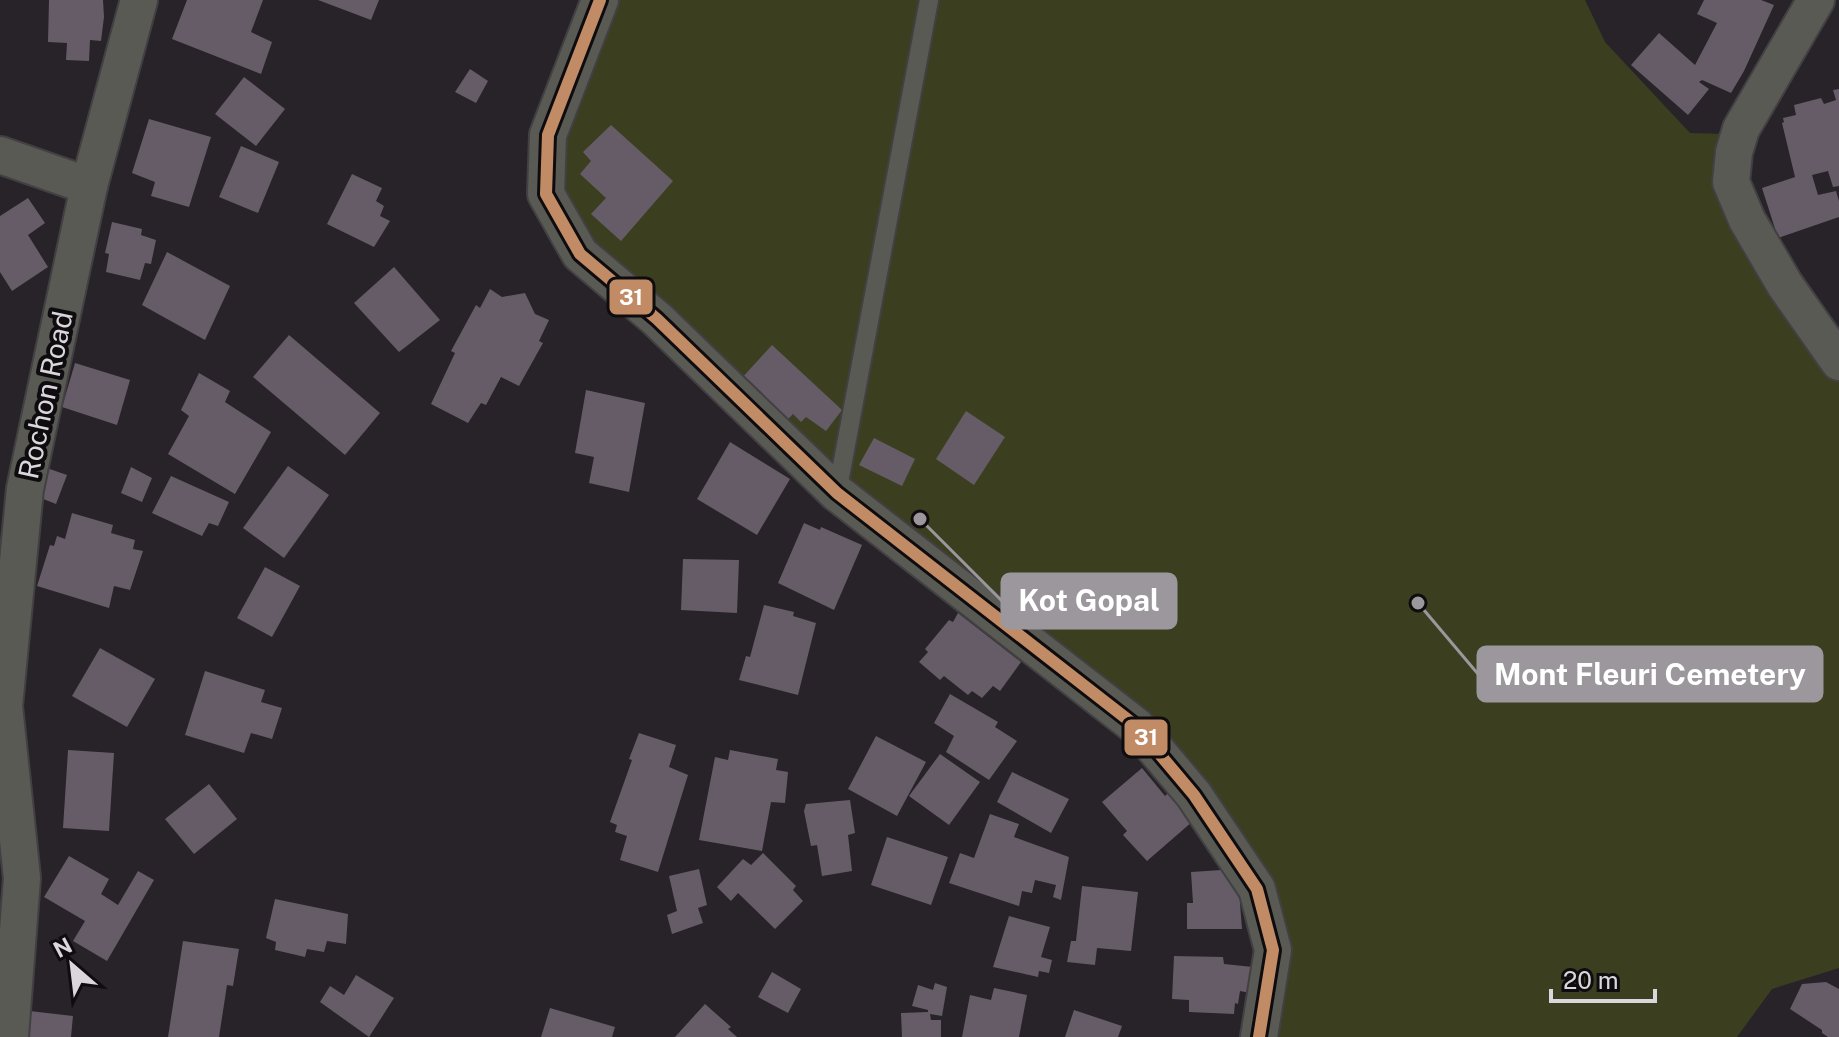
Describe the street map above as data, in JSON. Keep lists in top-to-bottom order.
{
  "streets": {
    "street": ["Rochon Road"]
  },
  "places": ["Kot Gopal", "Mont Fleuri Cemetery"],
  "lines": ["transit line 31"],
  "scale_bar": "20 m",
  "north": "top left"
}
